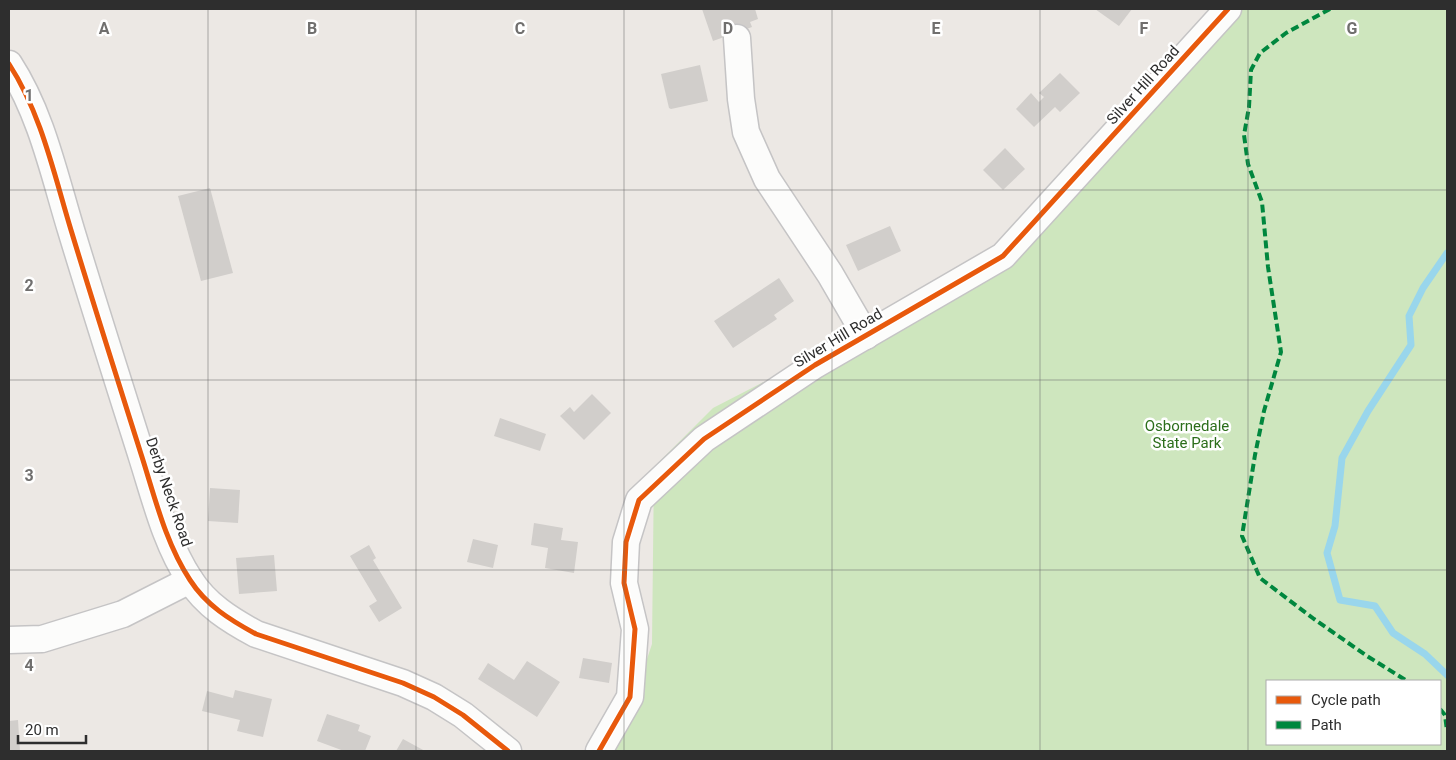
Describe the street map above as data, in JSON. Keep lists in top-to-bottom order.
{
  "streets": {
    "street": ["Silver Hill Road", "Derby Neck Road"]
  },
  "parks": ["Osbornedale State Park"],
  "legend": ["Cycle path", "Path"],
  "scale_bar": "20 m",
  "grid": {
    "columns": [
      "A",
      "B",
      "C",
      "D",
      "E",
      "F",
      "G"
    ],
    "rows": [
      "1",
      "2",
      "3",
      "4"
    ]
  }
}
